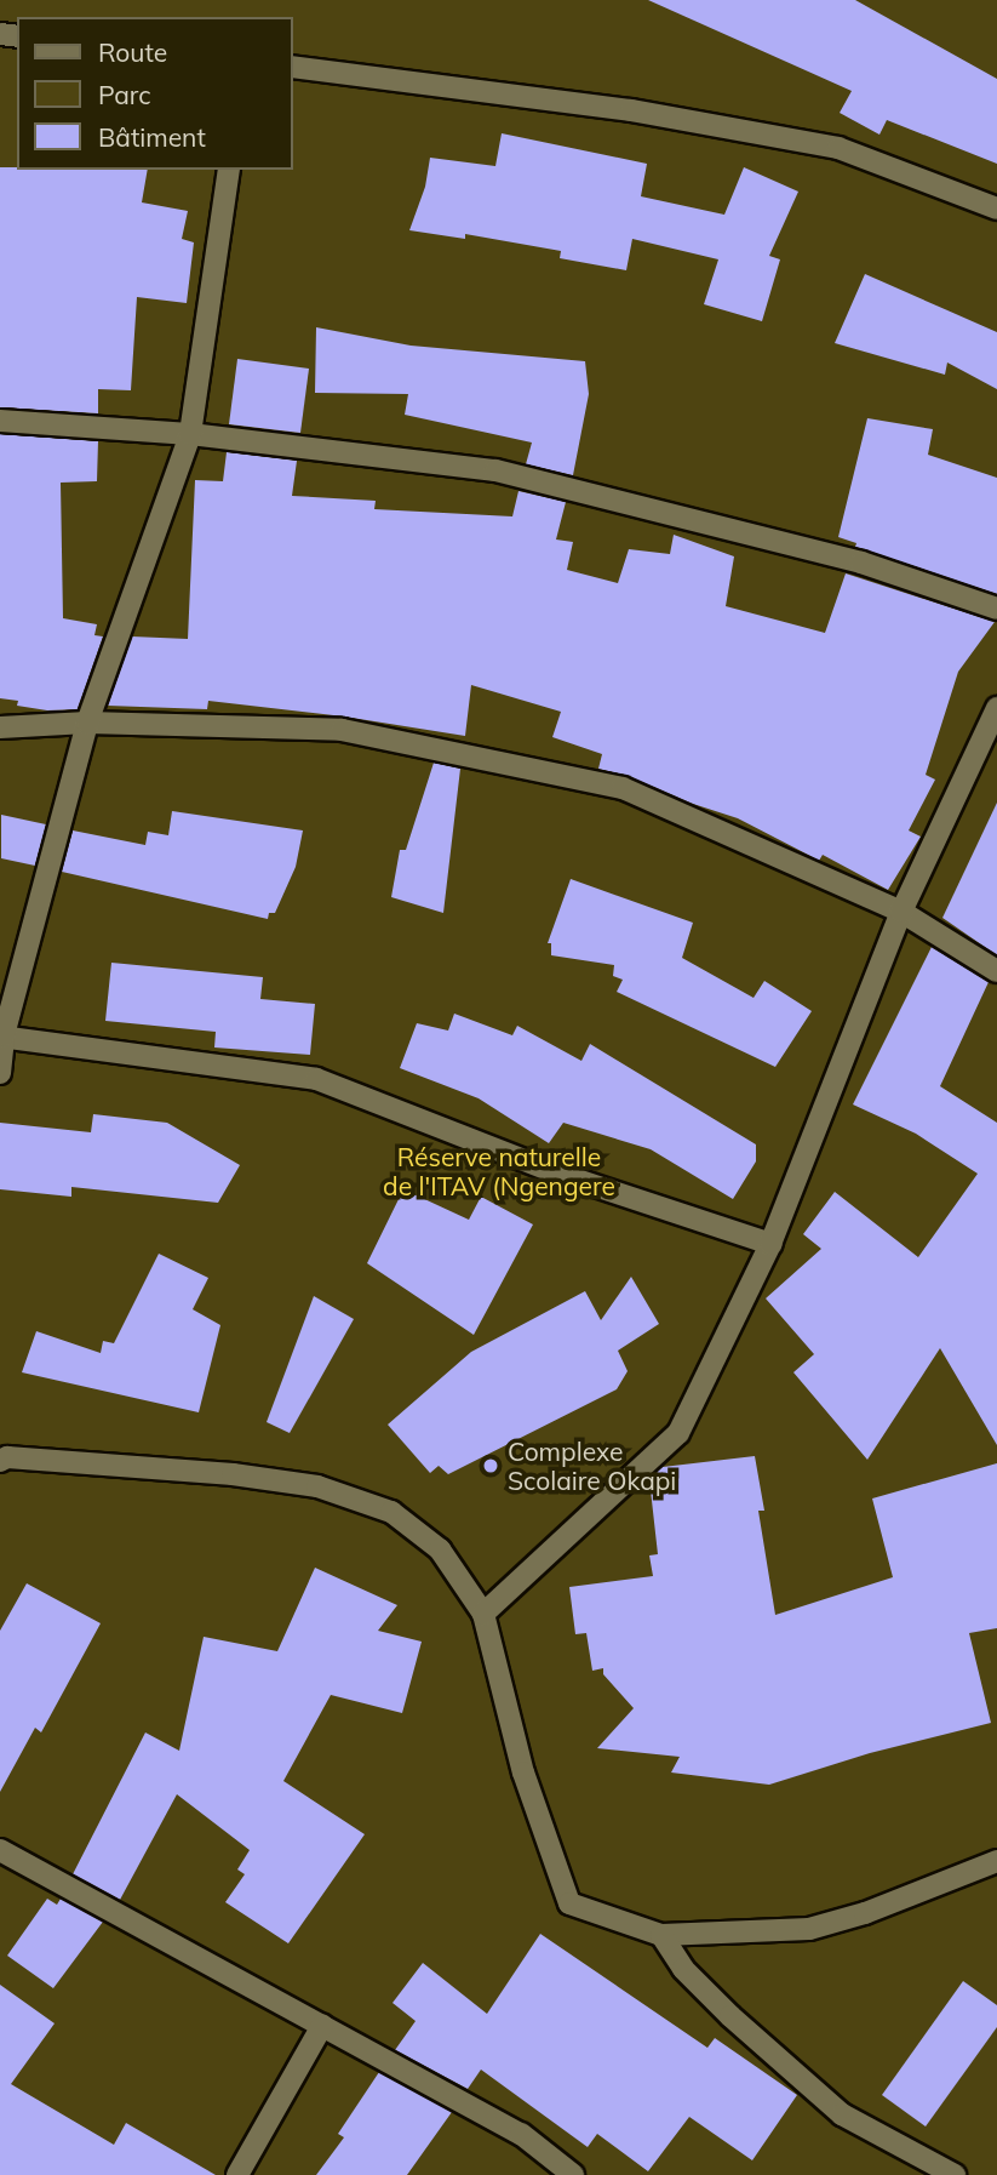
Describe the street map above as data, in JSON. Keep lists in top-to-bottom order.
{
  "parks": ["Réserve naturelle de l'ITAV (Ngengere"],
  "places": ["Complexe Scolaire Okapi"],
  "legend": ["Route", "Parc", "Bâtiment"]
}
